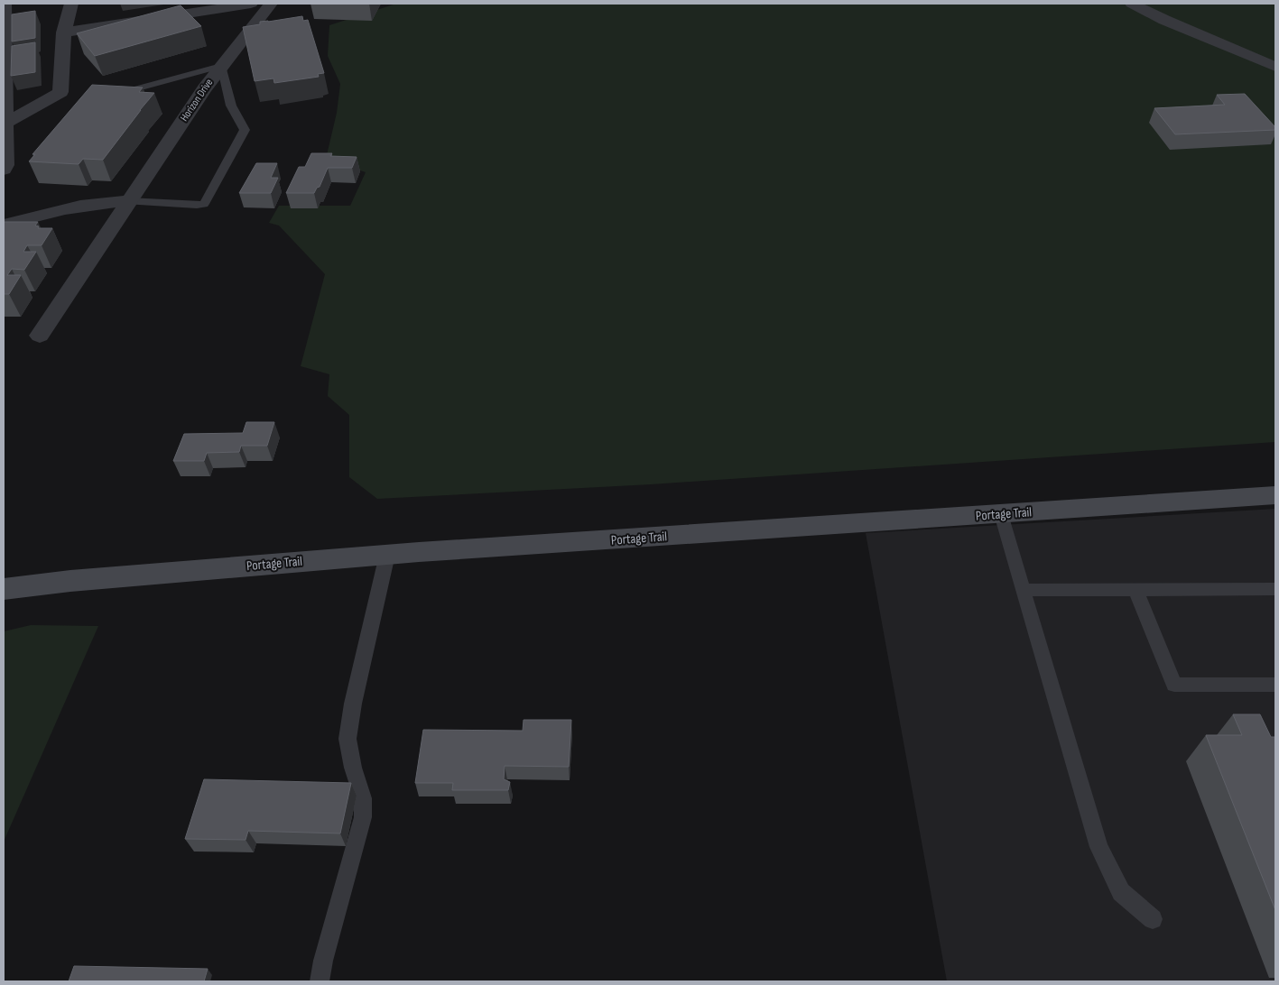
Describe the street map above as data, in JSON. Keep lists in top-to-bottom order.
{
  "streets": {
    "main road": ["Portage Trail"],
    "street": ["Horizon Drive"]
  }
}
